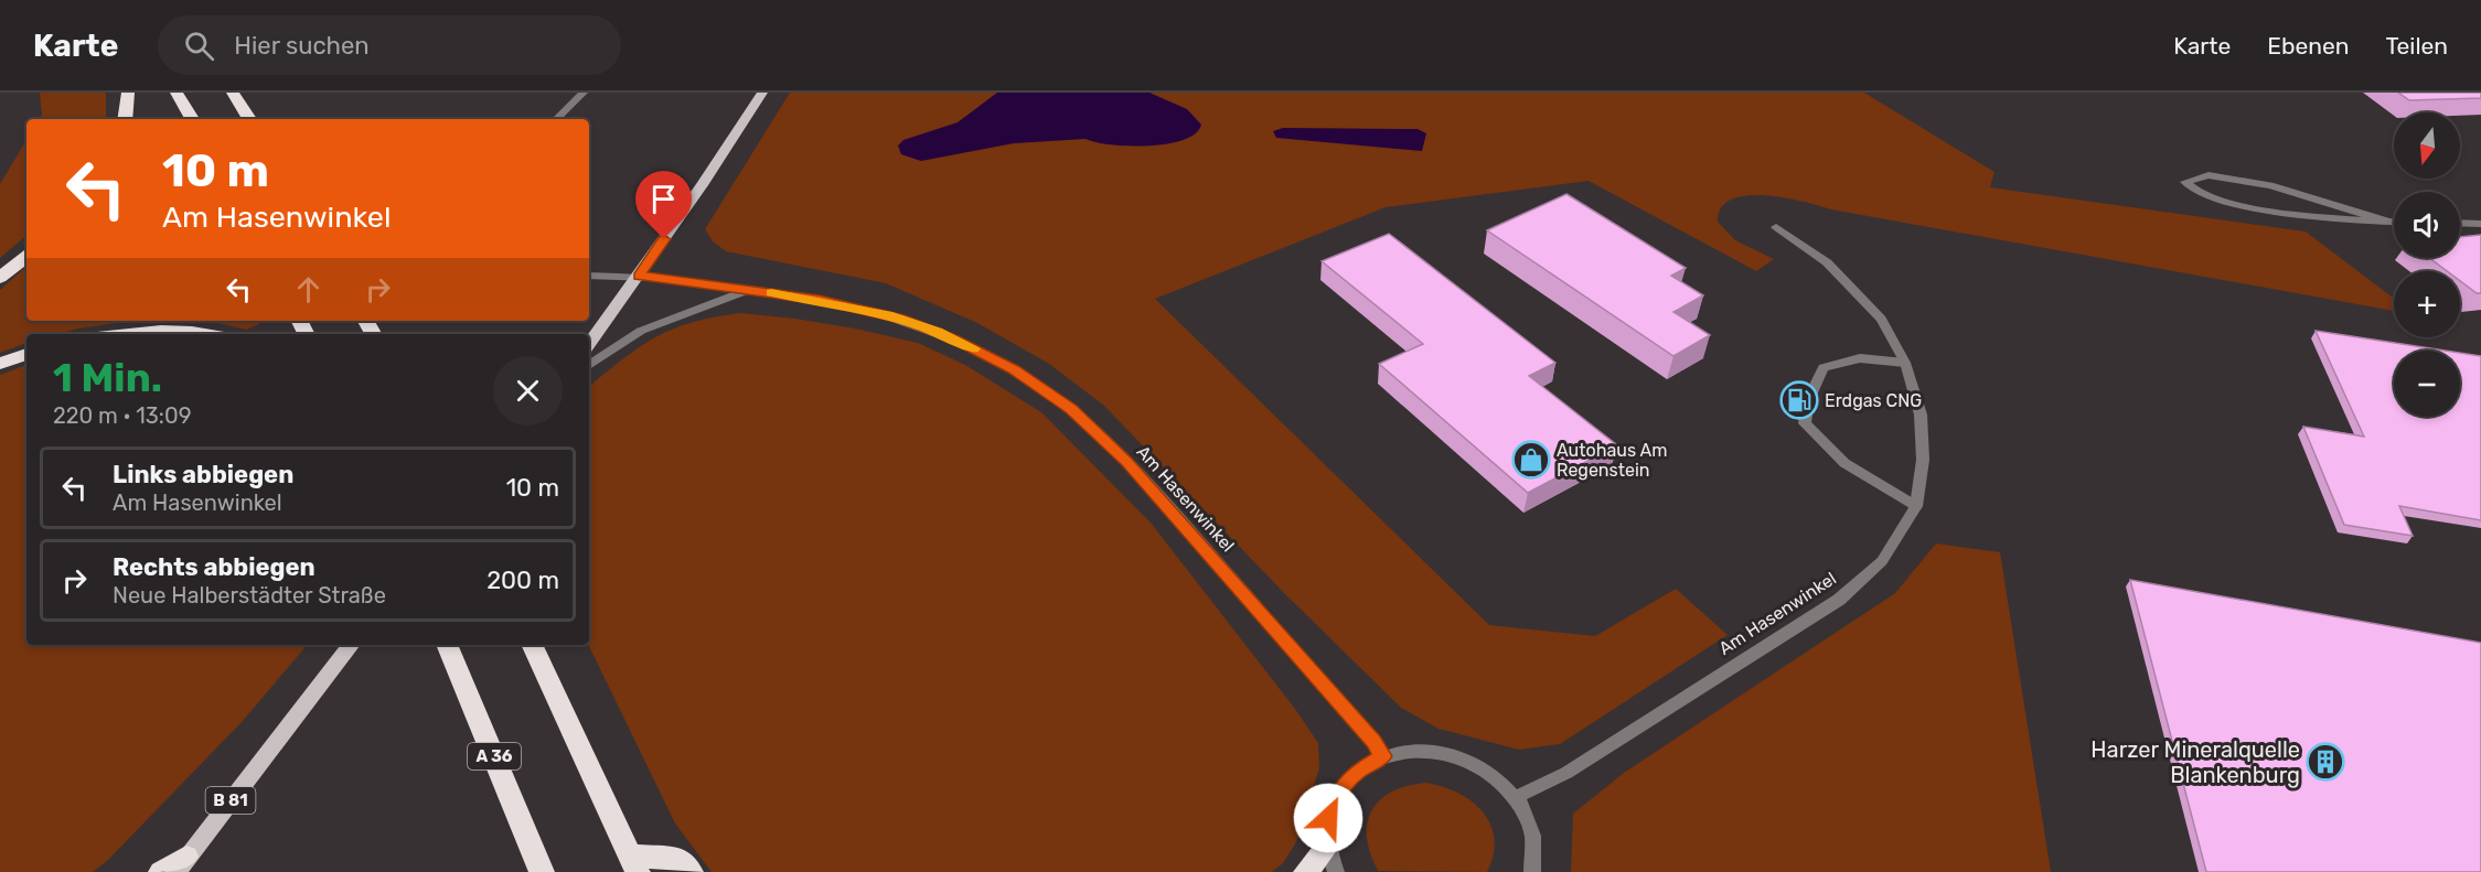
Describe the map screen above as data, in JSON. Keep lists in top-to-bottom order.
{
  "streets": {
    "highway": ["A 36"],
    "main road": ["B 81"],
    "street": ["Am Hasenwinkel"]
  },
  "places": {
    "fuel station": ["Erdgas CNG"],
    "shop": ["Autohaus Am Regenstein"],
    "building": ["Harzer Mineralquelle Blankenburg"]
  },
  "north": "bottom",
  "page": {
    "header": "Karte",
    "search": "Hier suchen",
    "nav": ["Karte", "Ebenen", "Teilen"],
    "map_buttons": ["+", "−"],
    "turn": ["10 m", "Am Hasenwinkel"],
    "heading": ["1 Min.", "220 m · 13:09"],
    "list": [
      {
        "name": "Links abbiegen",
        "note": "Am Hasenwinkel",
        "value": "10 m"
      },
      {
        "name": "Rechts abbiegen",
        "note": "Neue Halberstädter Straße",
        "value": "200 m"
      }
    ]
  }
}
